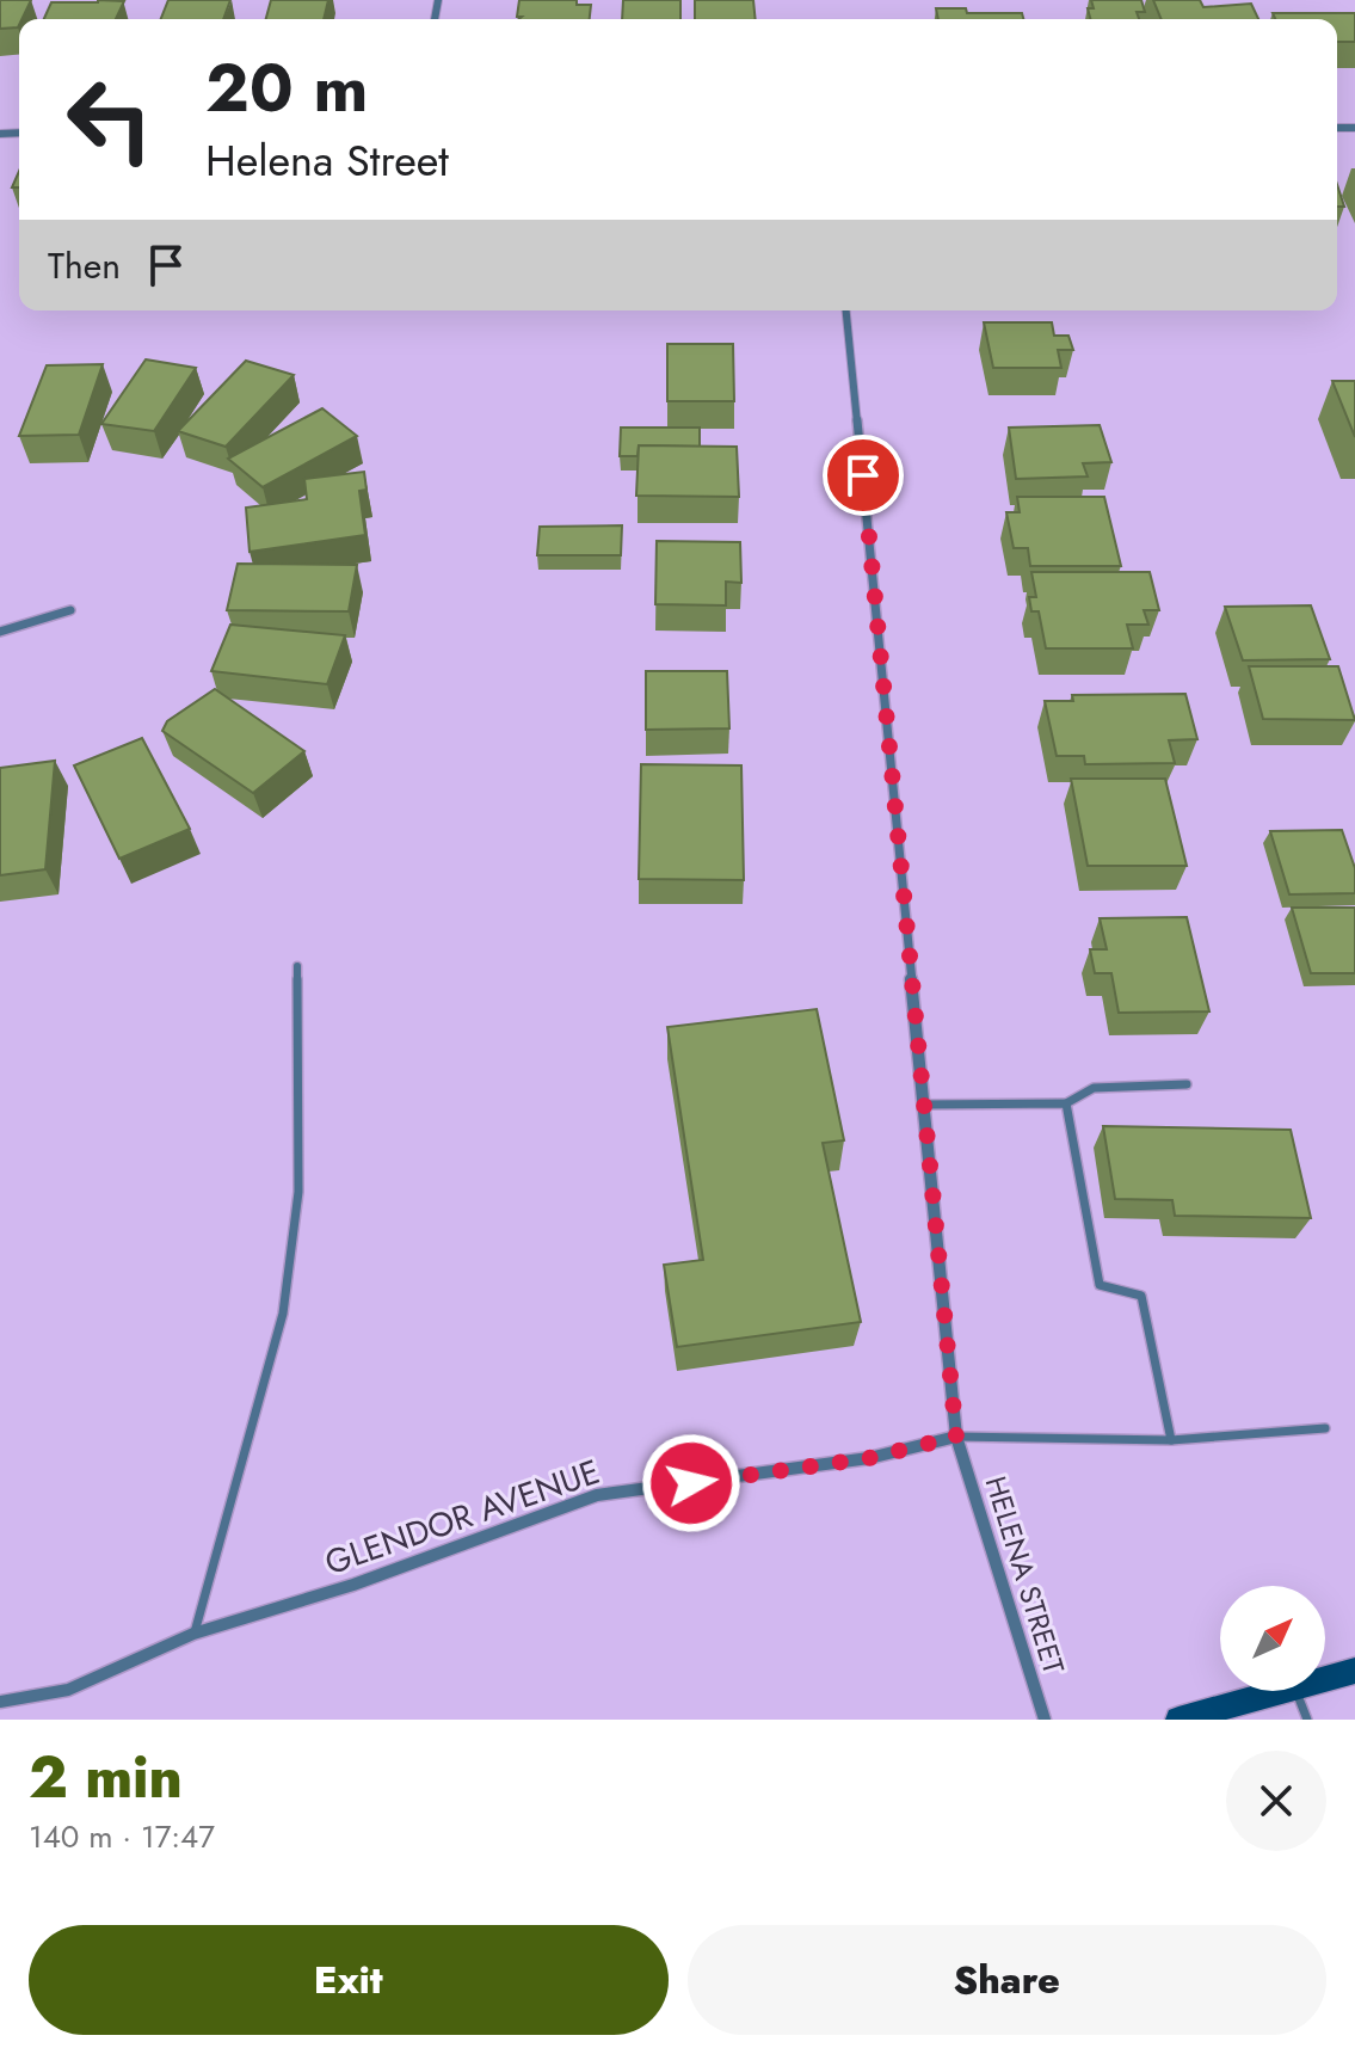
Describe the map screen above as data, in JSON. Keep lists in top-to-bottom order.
{
  "streets": {
    "street": ["GLENDOR AVENUE", "HELENA STREET"]
  },
  "crossings": [
    ["GLENDOR AVENUE", "HELENA STREET"]
  ],
  "north": "top right",
  "page": {
    "turn": ["20 m", "Helena Street"],
    "then": "Then",
    "heading": ["2 min", "140 m · 17:47"],
    "buttons": ["Exit", "Share"]
  }
}
